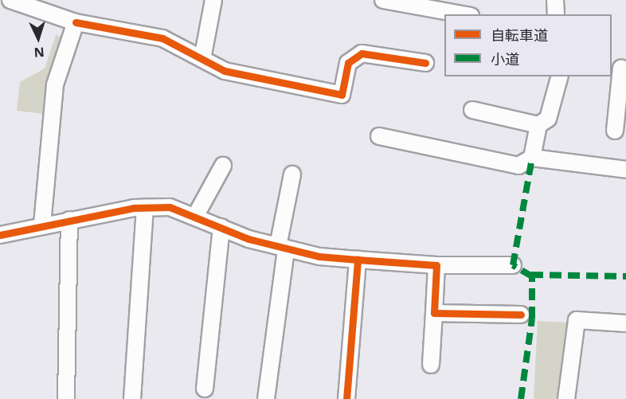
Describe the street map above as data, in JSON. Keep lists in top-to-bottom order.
{
  "legend": ["自転車道", "小道"],
  "north": "bottom"
}
